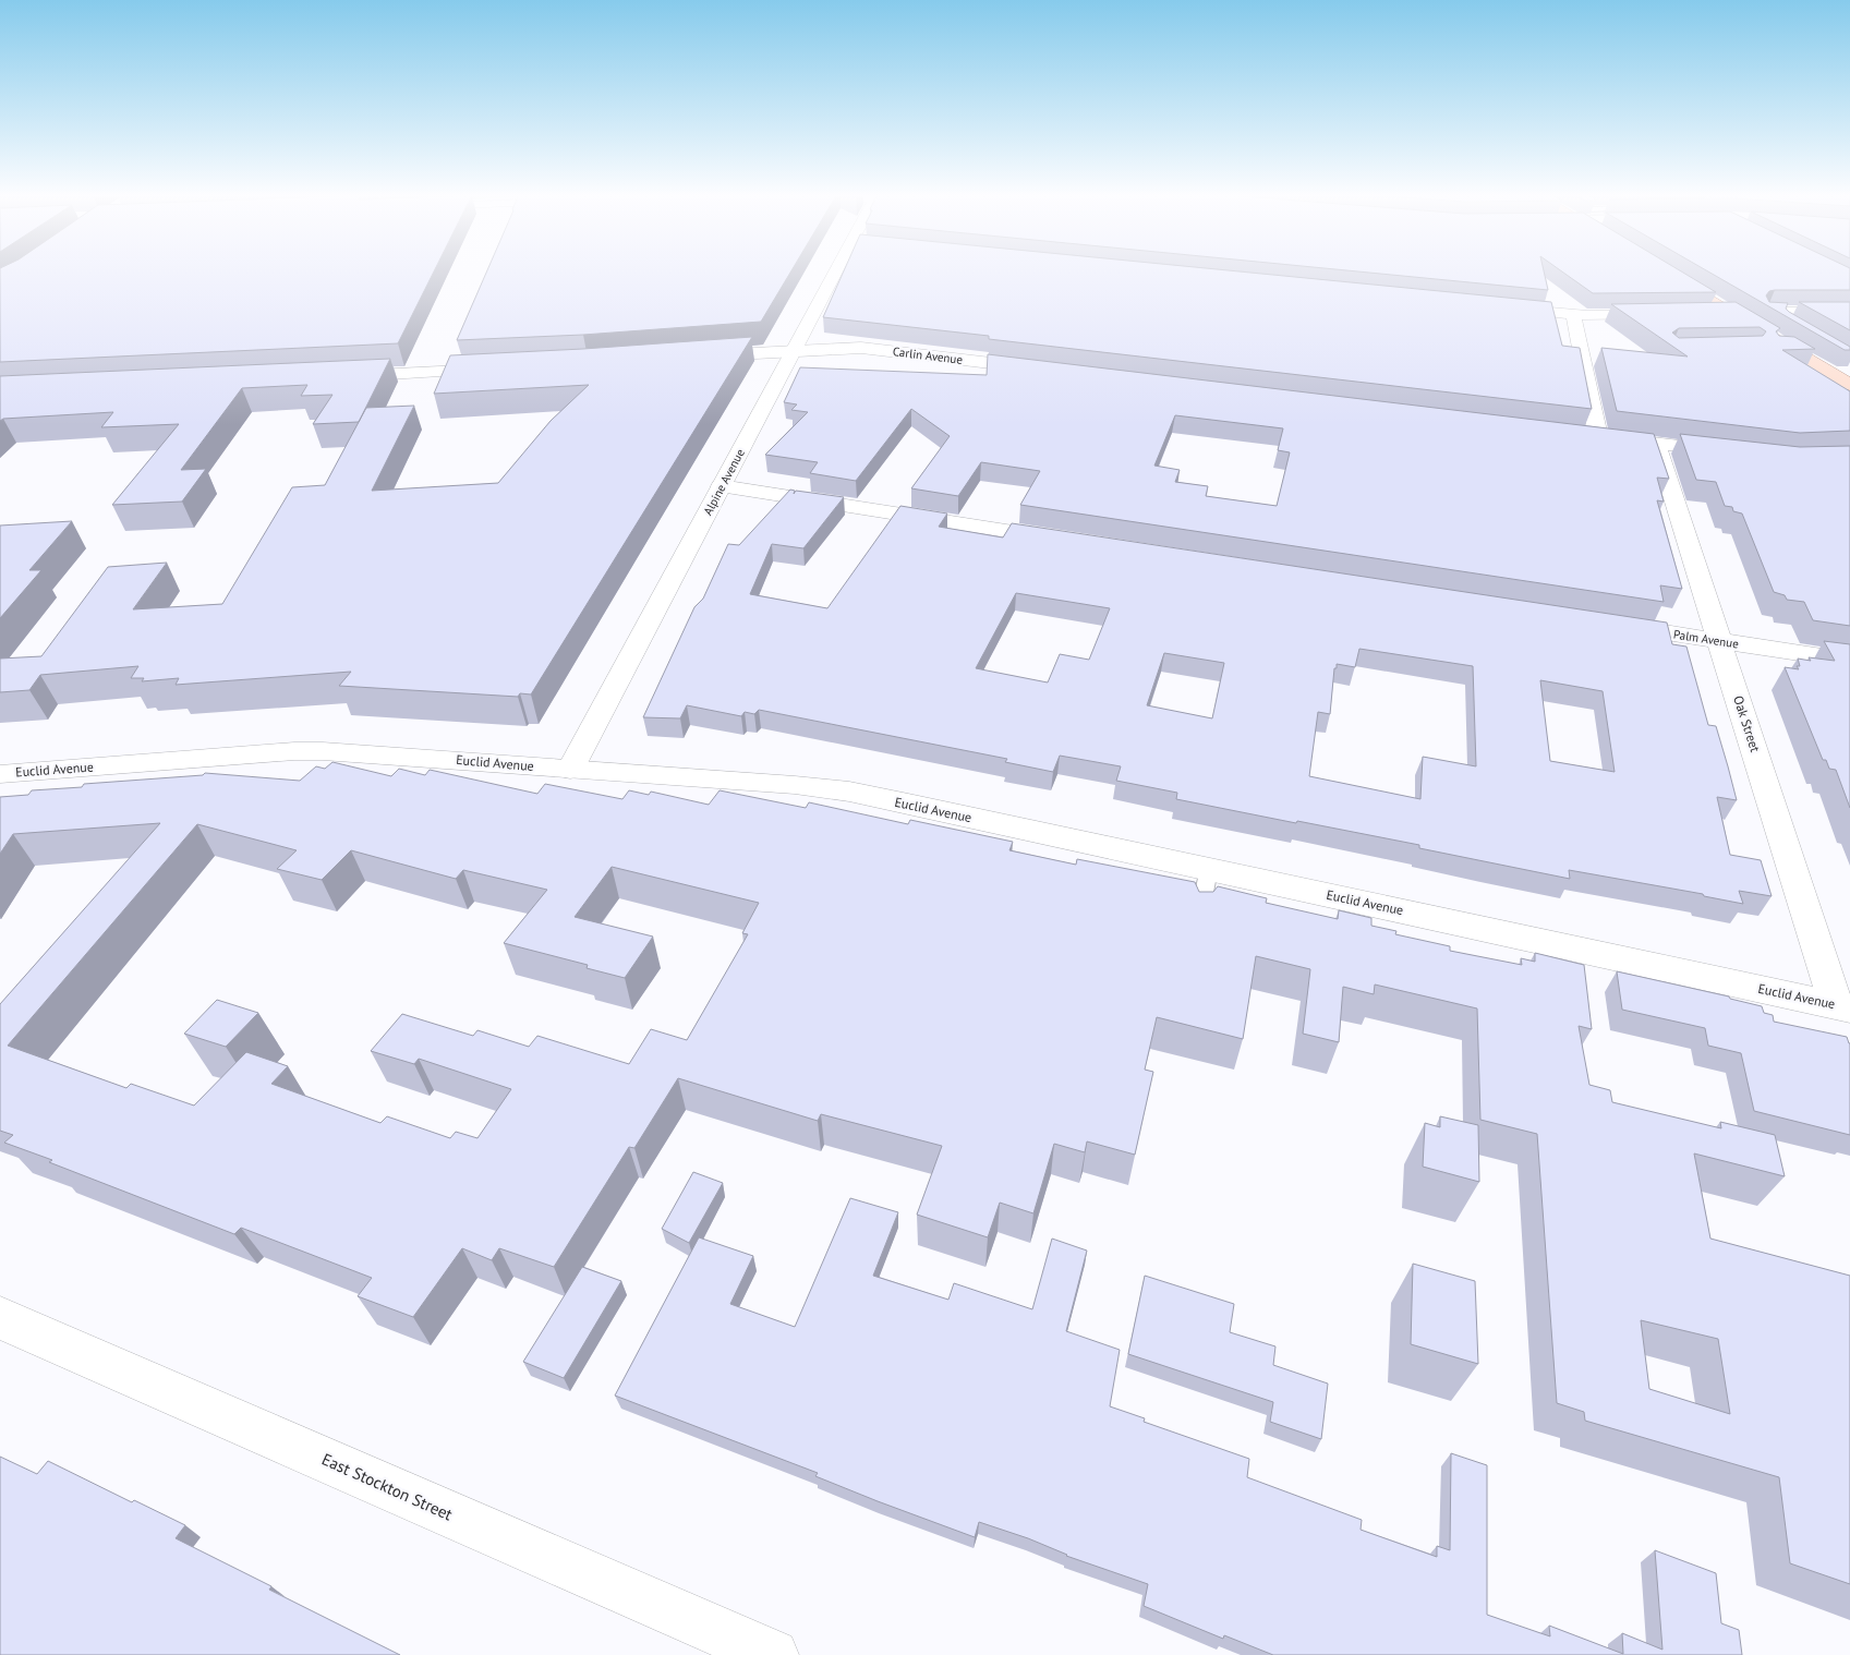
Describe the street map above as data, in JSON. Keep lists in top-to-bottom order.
{
  "streets": {
    "street": [
      "Carlin Avenue",
      "Alpine Avenue",
      "Palm Avenue",
      "Oak Street",
      "Euclid Avenue",
      "East Stockton Street"
    ]
  },
  "crossings": [
    ["Carlin Avenue", "Alpine Avenue"],
    ["Alpine Avenue", "Euclid Avenue"],
    ["Palm Avenue", "Oak Street"],
    ["Oak Street", "Euclid Avenue"]
  ]
}
